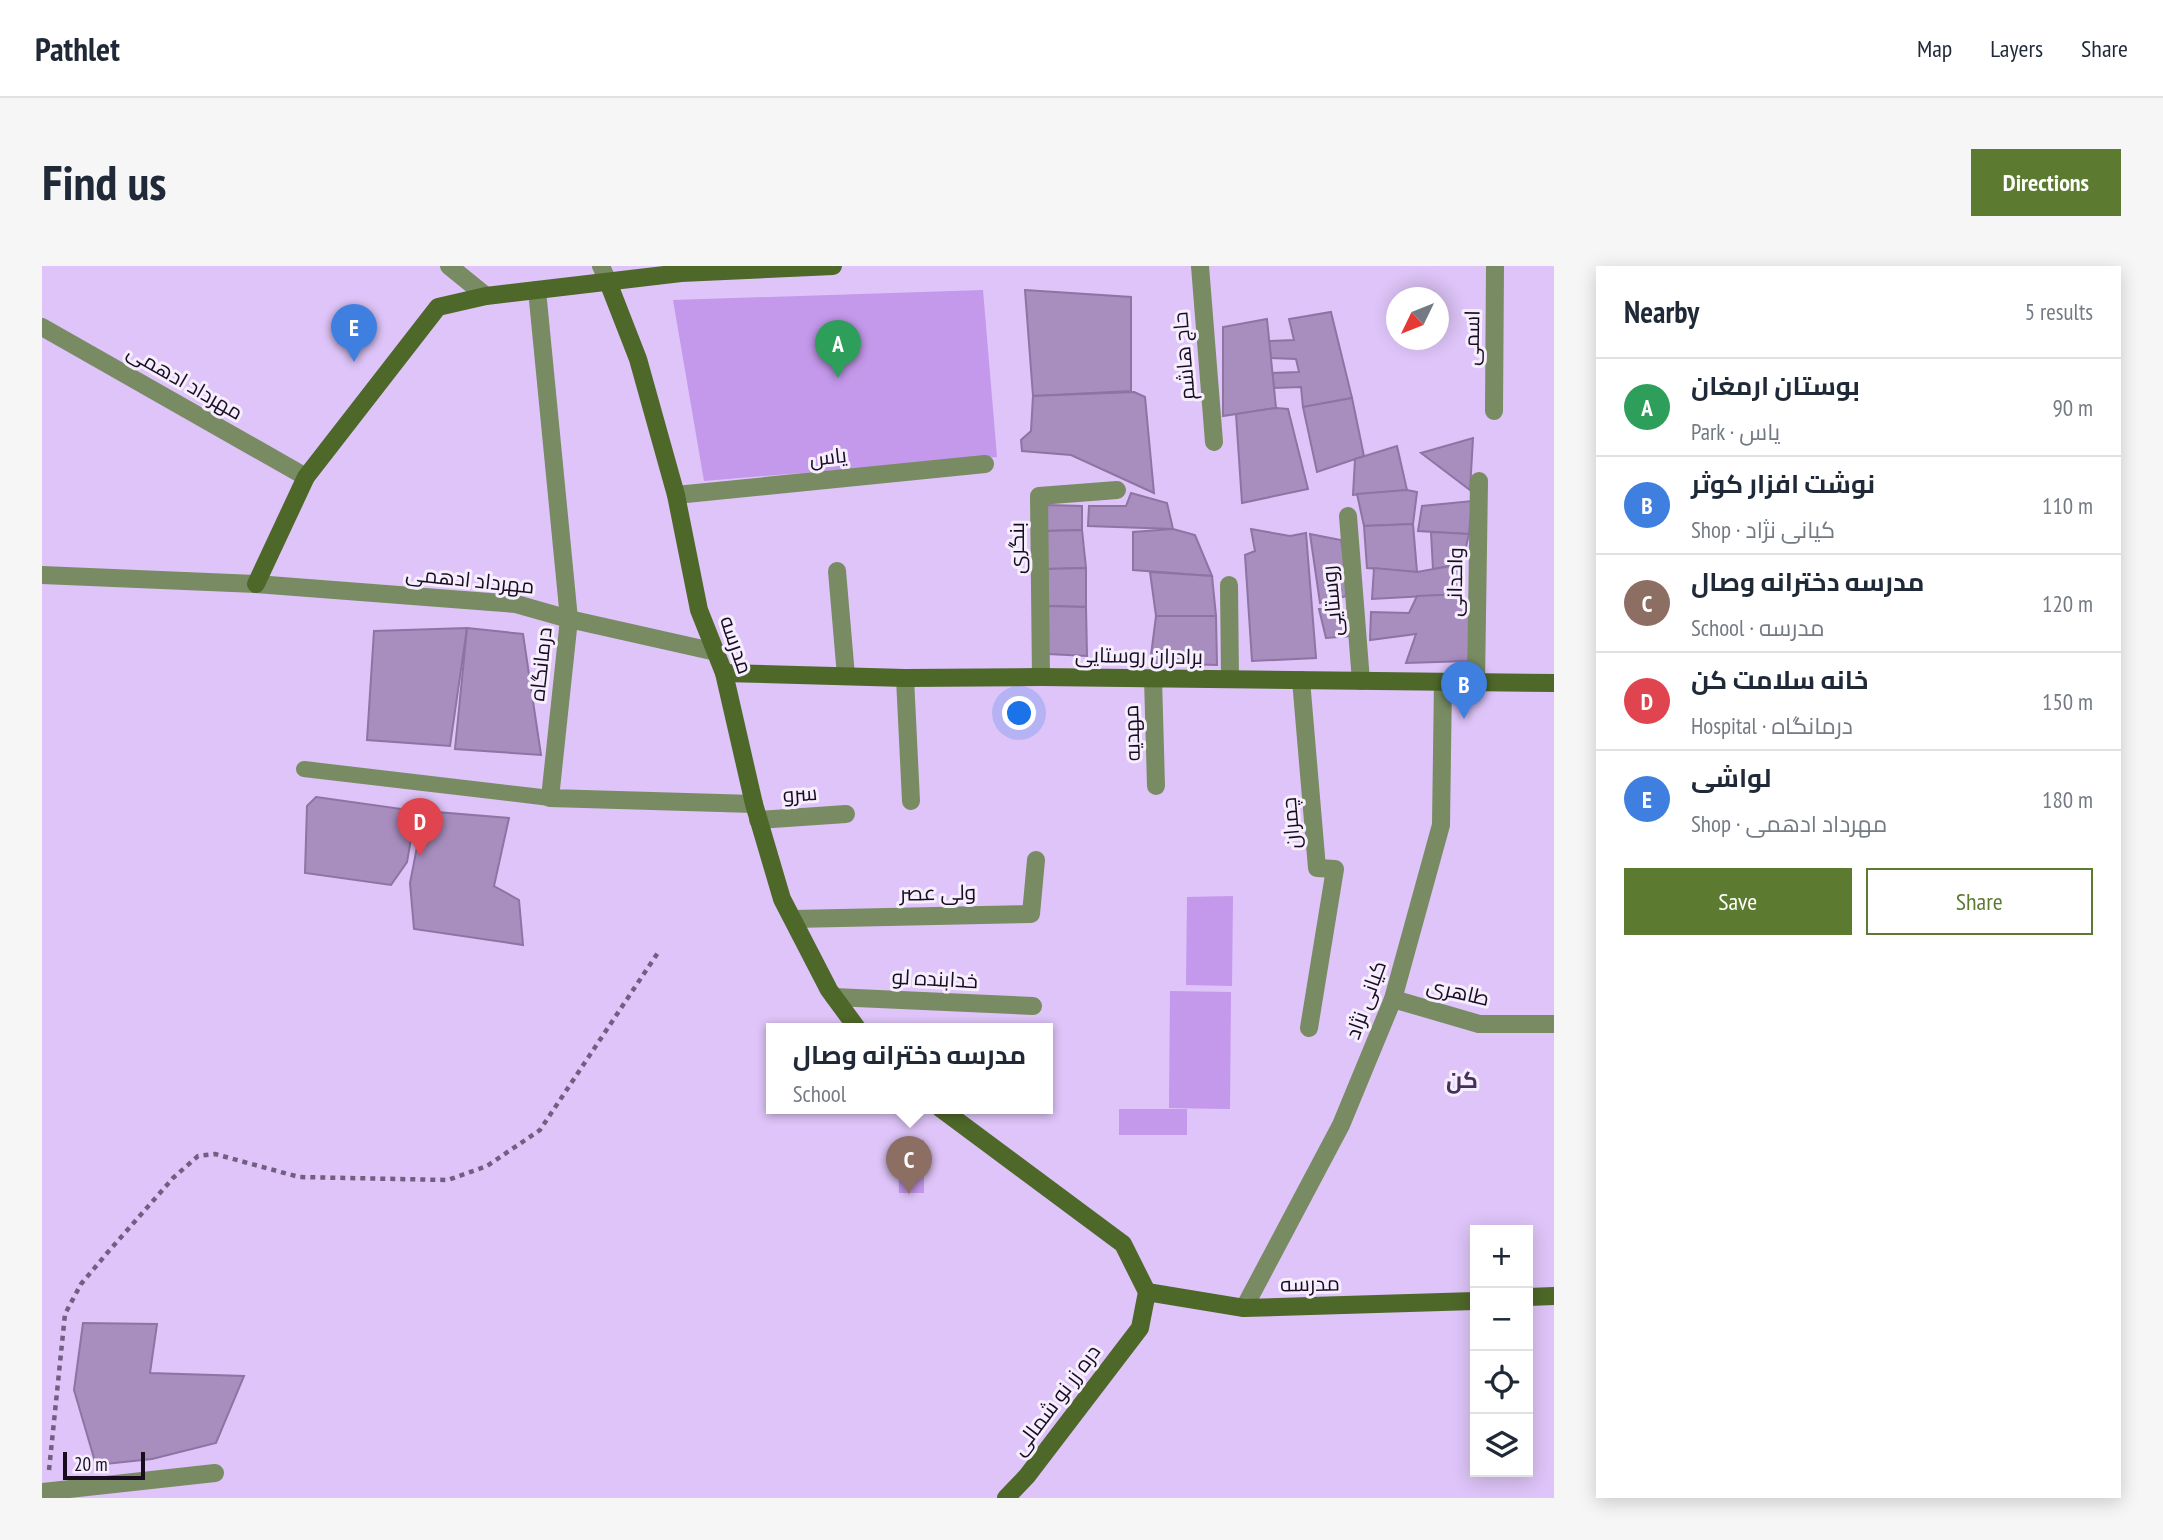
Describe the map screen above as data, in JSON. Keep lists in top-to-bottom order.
{
  "streets": {
    "street": [
      "اسمی",
      "حاج هاشم",
      "مهرداد ادهمى",
      "یاس",
      "بنگری",
      "مهرداد ادهمی",
      "واحدانی",
      "روستایی",
      "مدرسه",
      "برادران روستایی",
      "درمانگاه",
      "مهدیه",
      "سرو",
      "چمران",
      "ولی عصر",
      "خدابنده لو",
      "طاهری",
      "کیانی نژاد",
      "دره زر نو شمالی"
    ]
  },
  "crossings": [
    ["یاس", "مدرسه"],
    ["بنگری", "برادران روستایی"],
    ["مهرداد ادهمی", "مدرسه"],
    ["مهرداد ادهمی", "درمانگاه"],
    ["واحدانی", "برادران روستایی"],
    ["روستایی", "برادران روستایی"],
    ["مدرسه", "برادران روستایی"],
    ["مدرسه", "سرو"],
    ["مدرسه", "ولی عصر"],
    ["مدرسه", "خدابنده لو"],
    ["مدرسه", "کیانی نژاد"],
    ["مدرسه", "دره زر نو شمالی"],
    ["برادران روستایی", "مهدیه"],
    ["برادران روستایی", "چمران"],
    ["برادران روستایی", "کیانی نژاد"],
    ["طاهری", "کیانی نژاد"]
  ],
  "districts": ["کن"],
  "scale_bar": "20 m",
  "north": "bottom left",
  "page": {
    "header": "Pathlet",
    "nav": ["Map", "Layers", "Share"],
    "buttons": [
      "Directions",
      ["Save", "Share"]
    ],
    "title": "Find us",
    "heading": ["Nearby", "5 results"],
    "pins": [
      "E",
      "A",
      "B",
      "D",
      "C"
    ],
    "list": [
      {
        "mark": "A",
        "name": "بوستان ارمغان",
        "note": "Park · یاس",
        "value": "90 m"
      },
      {
        "mark": "B",
        "name": "نوشت افزار کوثر",
        "note": "Shop · کیانی نژاد",
        "value": "110 m"
      },
      {
        "mark": "C",
        "name": "مدرسه دخترانه وصال",
        "note": "School · مدرسه",
        "value": "120 m"
      },
      {
        "mark": "D",
        "name": "خانه سلامت کن",
        "note": "Hospital · درمانگاه",
        "value": "150 m"
      },
      {
        "mark": "E",
        "name": "لواشی",
        "note": "Shop · مهرداد ادهمی",
        "value": "180 m"
      }
    ],
    "popup": ["مدرسه دخترانه وصال", "School"],
    "map_buttons": ["+", "−"],
    "scale": "20 m"
  }
}
